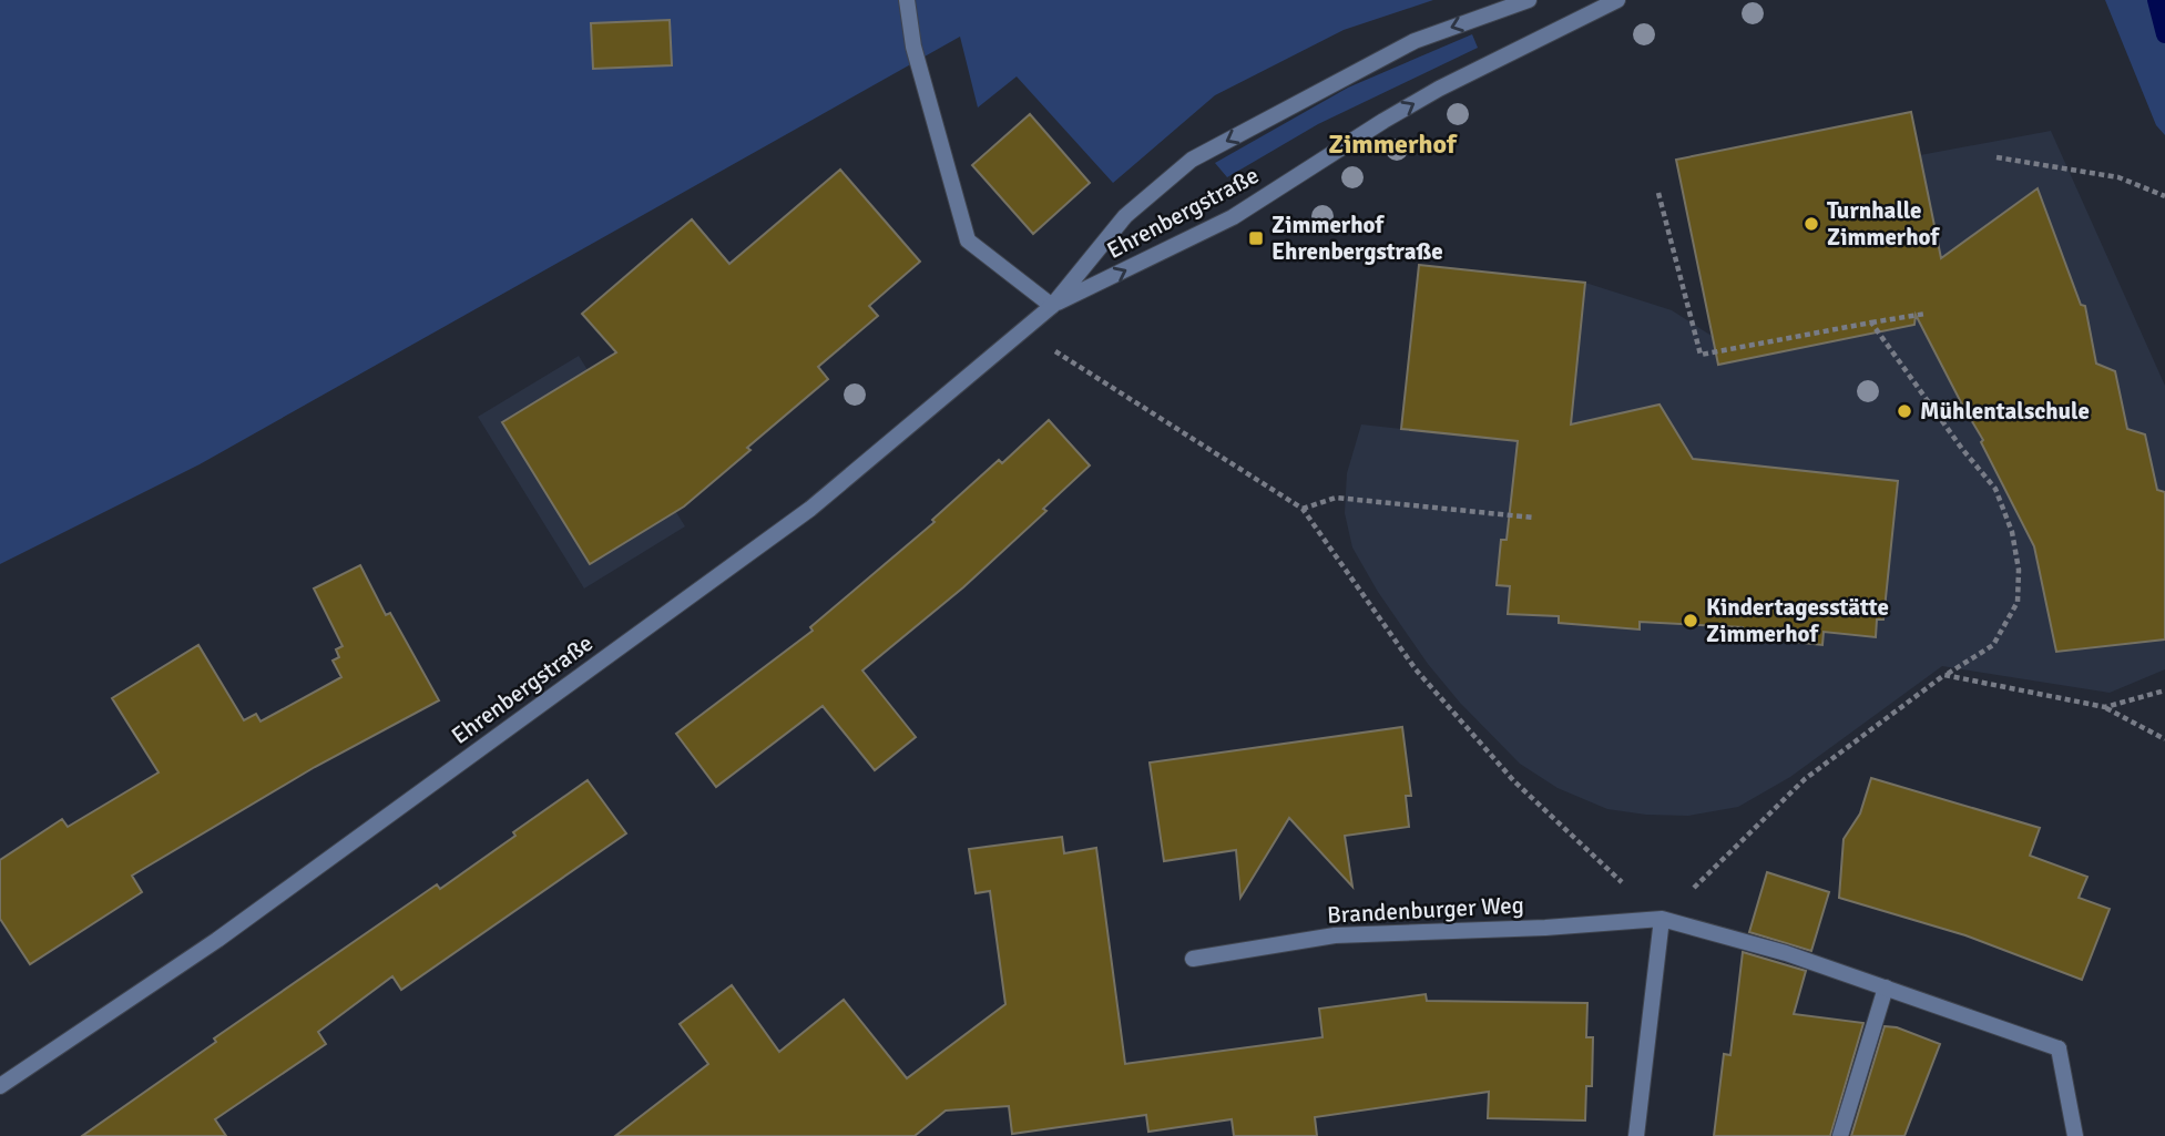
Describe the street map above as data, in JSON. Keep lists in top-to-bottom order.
{
  "streets": {
    "street": ["Ehrenbergstraße", "Brandenburger Weg"]
  },
  "districts": ["Zimmerhof"],
  "places": {
    "other": ["Turnhalle Zimmerhof", "Mühlentalschule", "Kindertagesstätte Zimmerhof"],
    "transit": ["Zimmerhof Ehrenbergstraße"]
  }
}
